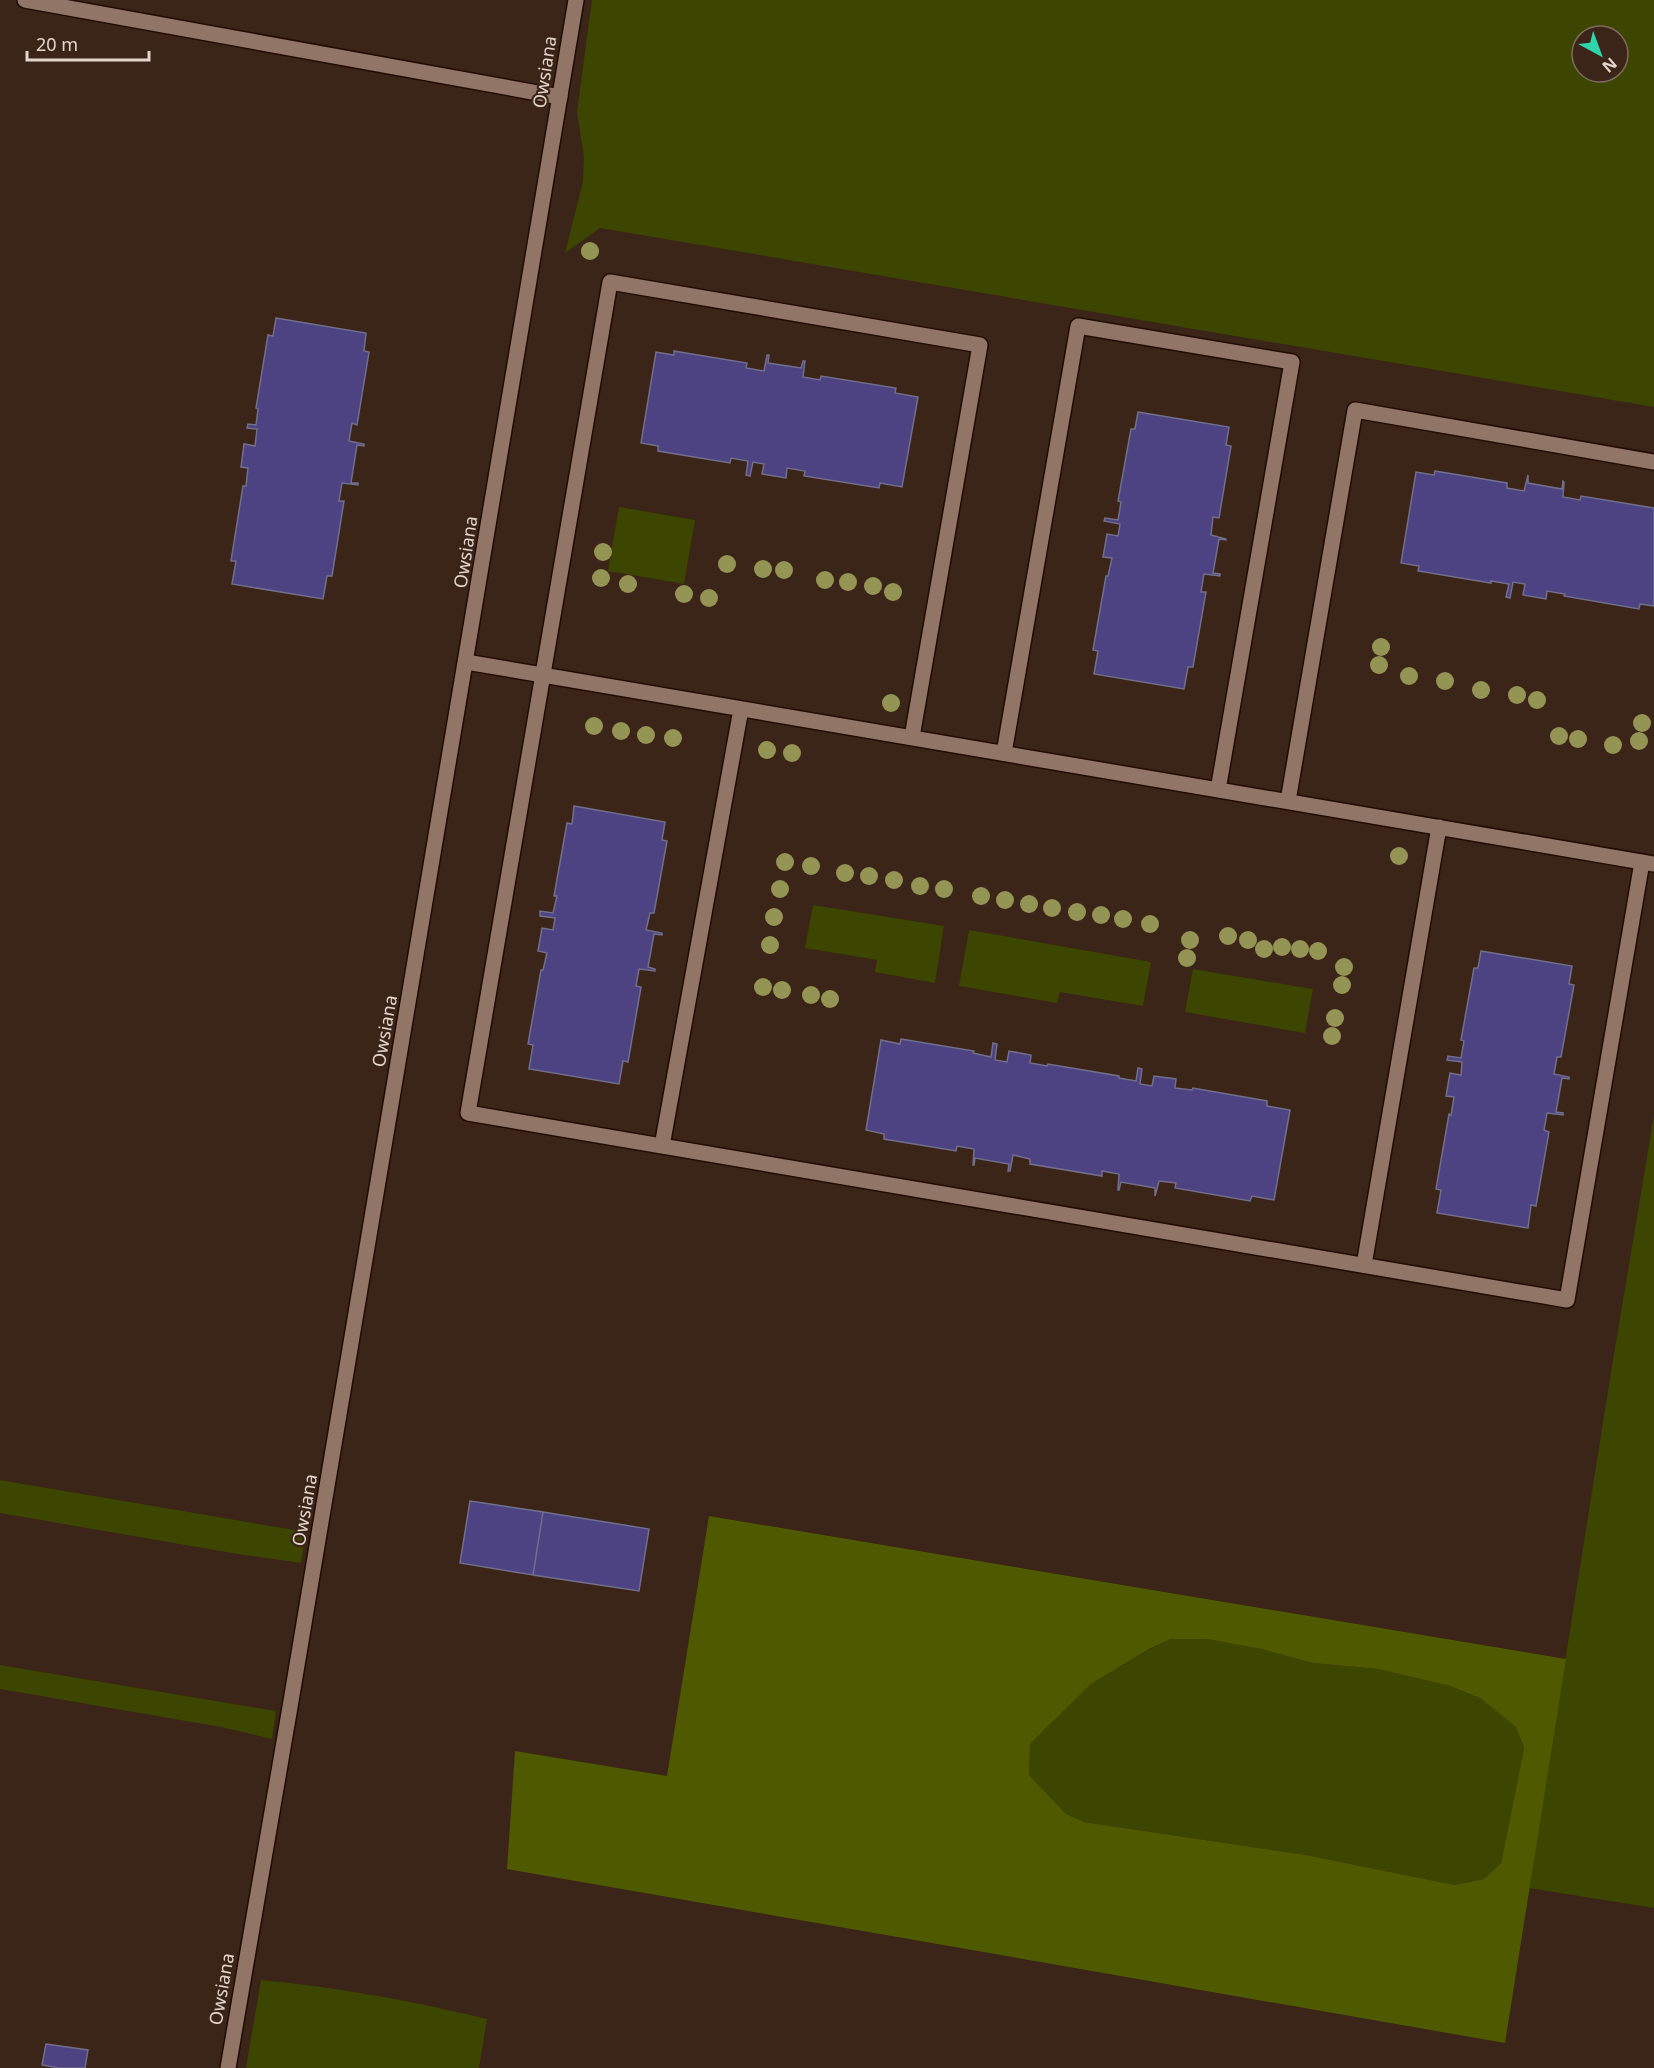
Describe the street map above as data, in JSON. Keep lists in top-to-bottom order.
{
  "streets": {
    "street": ["Owsiana"]
  },
  "scale_bar": "20 m",
  "north": "bottom right"
}
